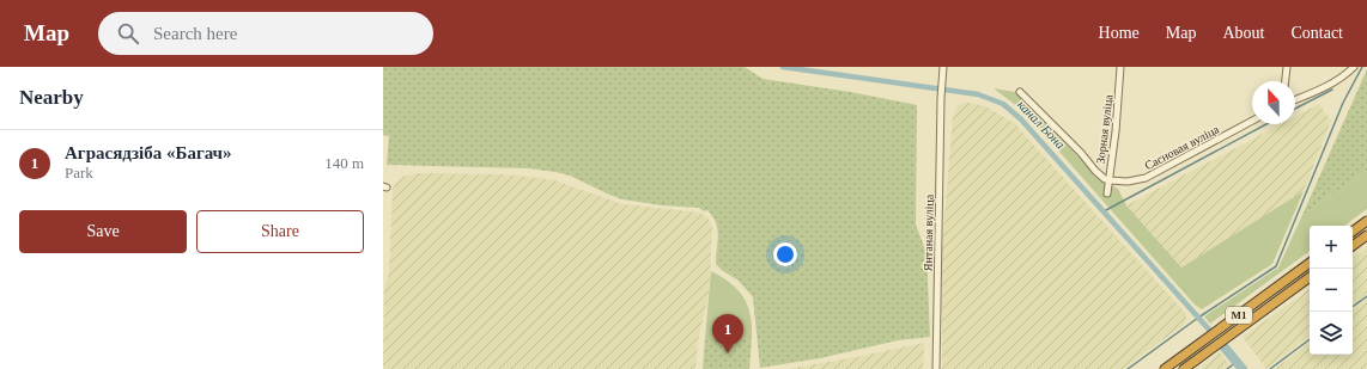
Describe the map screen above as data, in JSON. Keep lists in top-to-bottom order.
{
  "streets": {
    "highway": ["М1"],
    "street": ["Зорная вуліца", "Сасновая вуліца", "Янтаная вуліца"]
  },
  "crossings": [
    ["Зорная вуліца", "Сасновая вуліца"]
  ],
  "water": ["канал Бона"],
  "north": "top",
  "page": {
    "header": "Map",
    "search": "Search here",
    "nav": [
      "Home",
      "Map",
      "About",
      "Contact"
    ],
    "heading": "Nearby",
    "list": [
      {
        "mark": "1",
        "name": "Аграсядзіба «Багач»",
        "note": "Park",
        "value": "140 m"
      }
    ],
    "buttons": ["Save", "Share"],
    "map_buttons": ["+", "−"],
    "pins": "1"
  }
}
